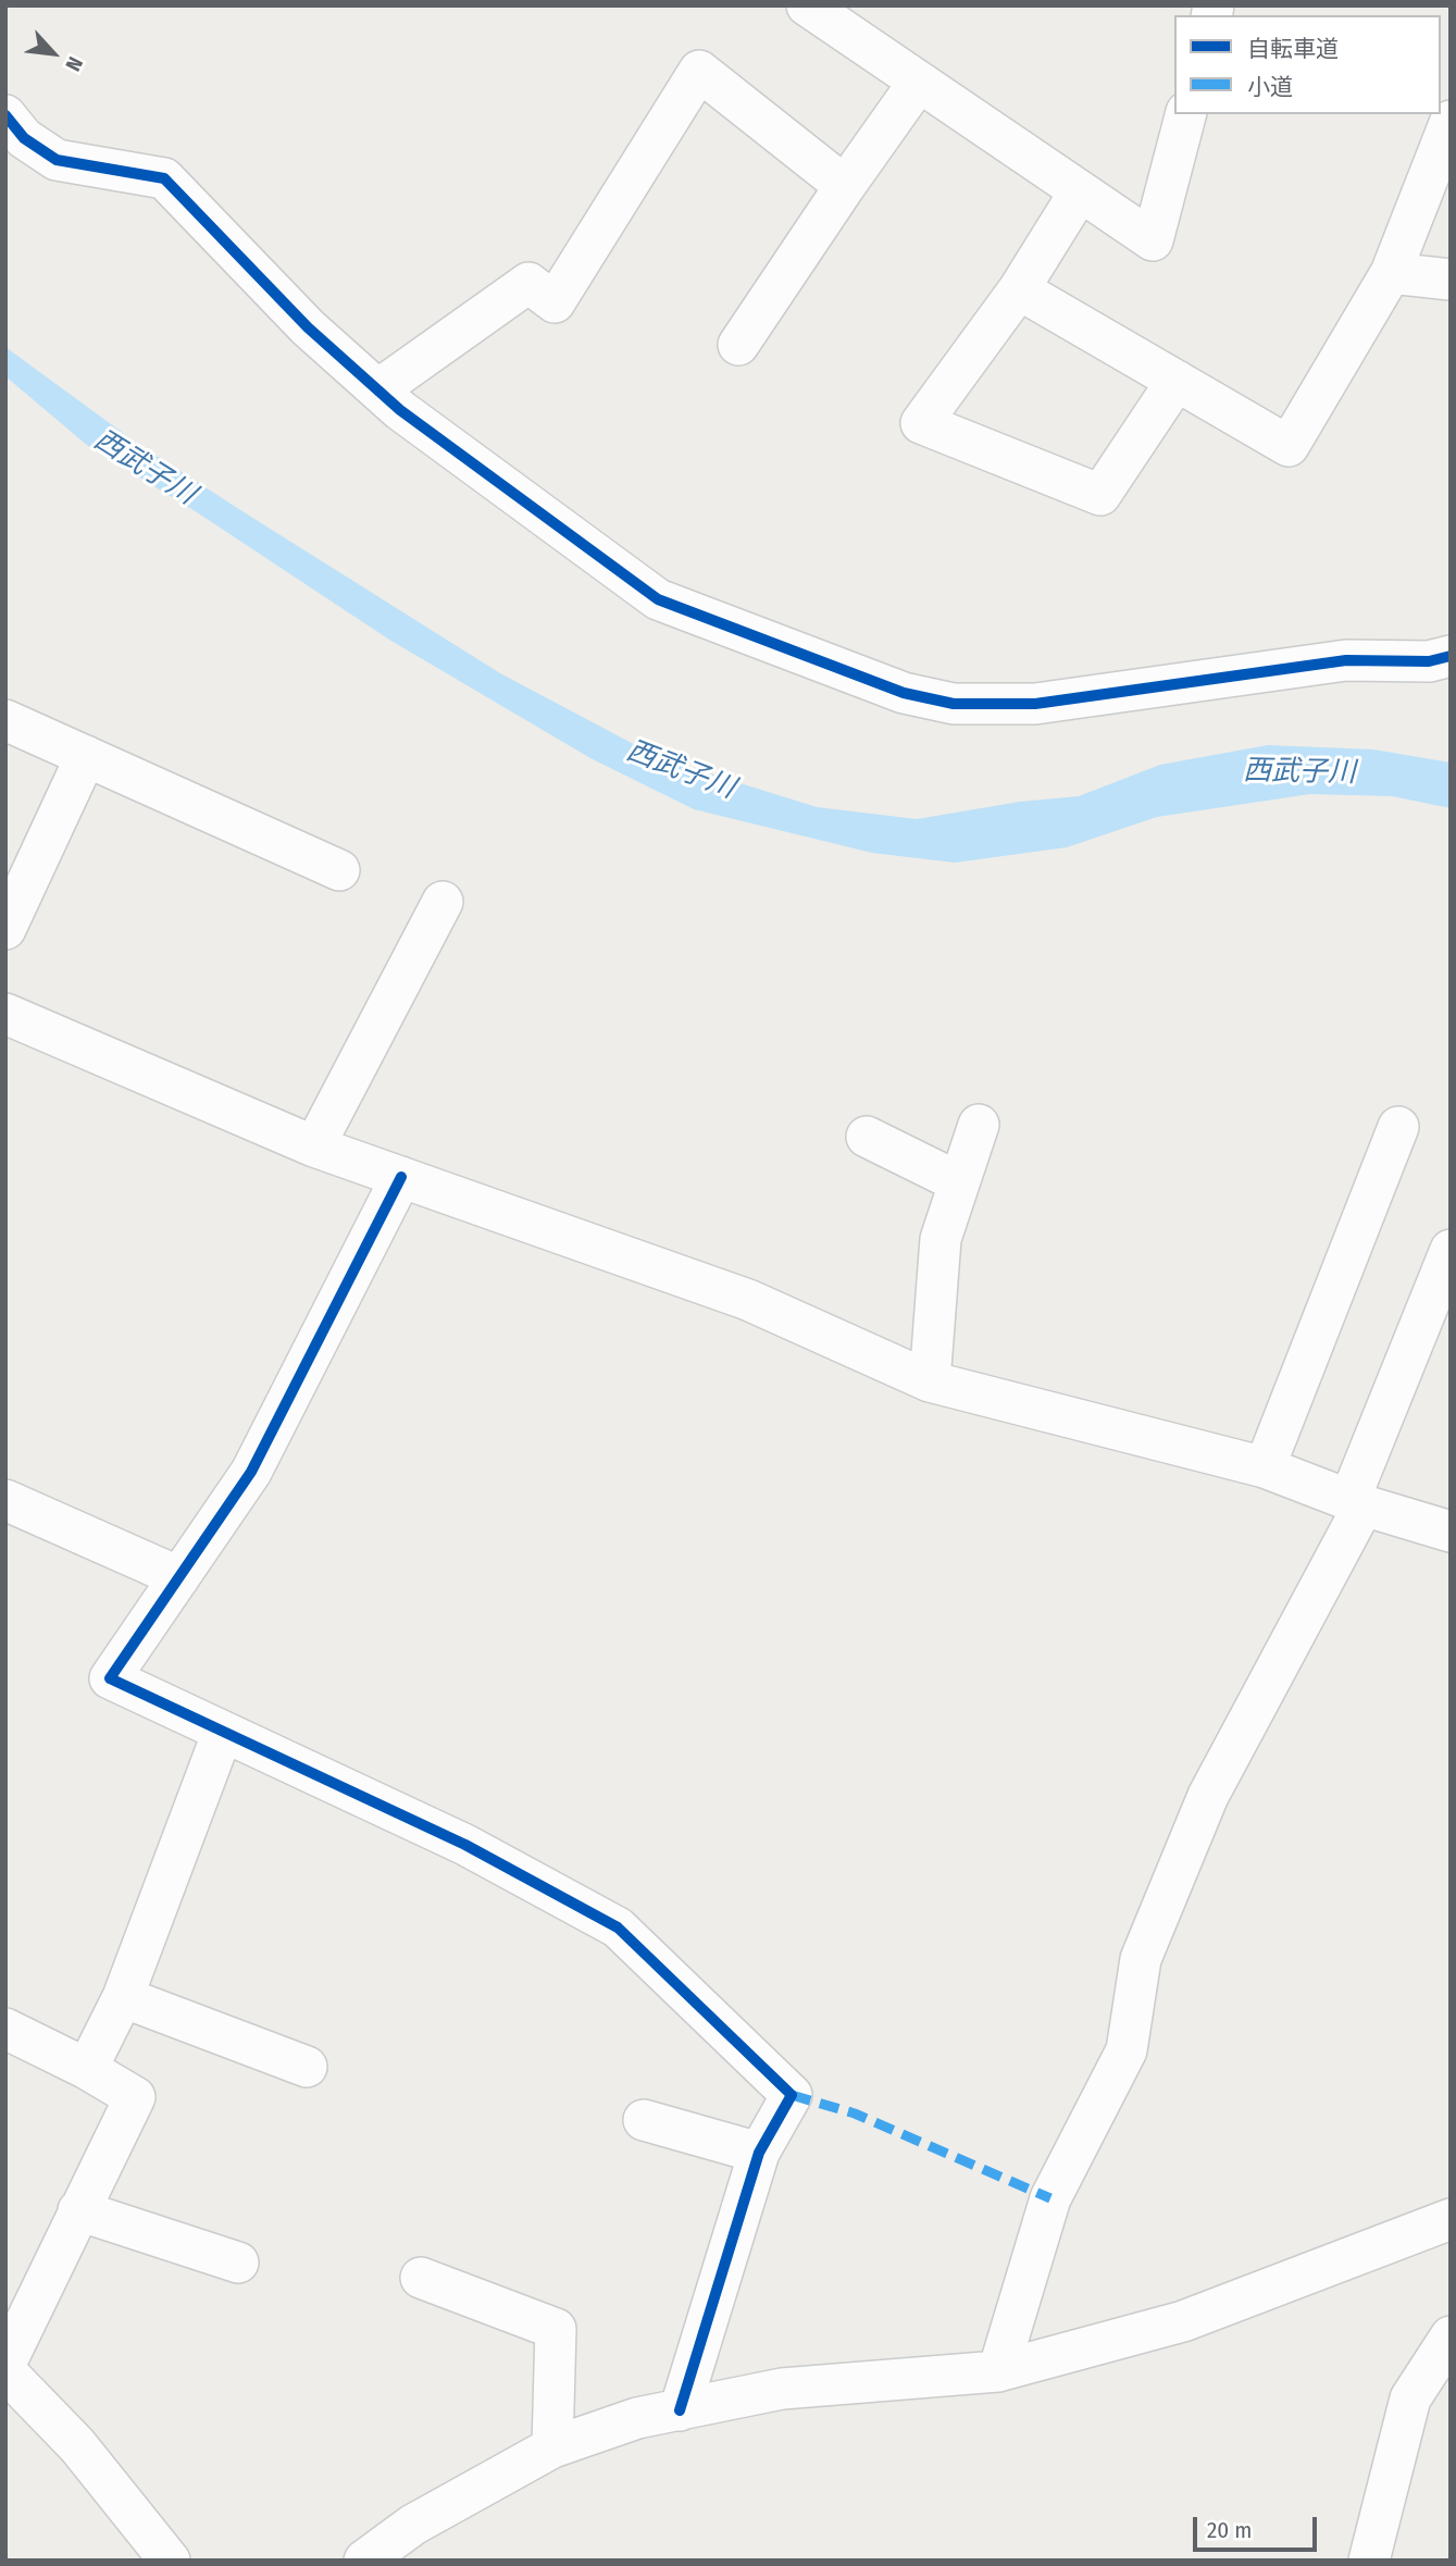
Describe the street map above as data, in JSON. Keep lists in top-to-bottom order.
{
  "water": ["西武子川"],
  "legend": ["自転車道", "小道"],
  "scale_bar": "20 m",
  "north": "bottom right"
}
